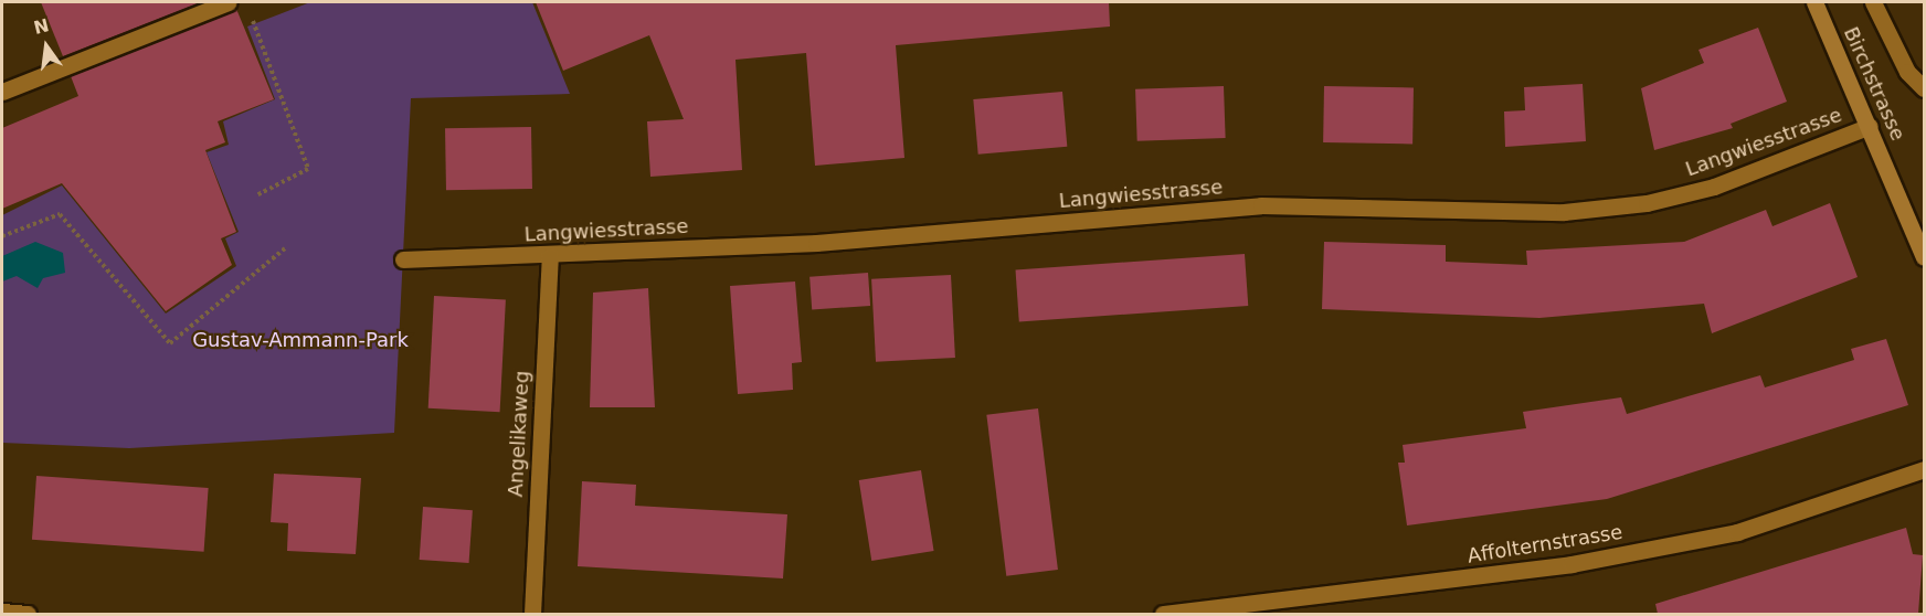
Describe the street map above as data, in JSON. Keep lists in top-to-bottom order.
{
  "streets": {
    "main road": ["Birchstrasse"],
    "street": ["Langwiesstrasse", "Angelikaweg", "Affolternstrasse"]
  },
  "crossings": [
    ["Birchstrasse", "Langwiesstrasse"],
    ["Langwiesstrasse", "Angelikaweg"]
  ],
  "parks": ["Gustav-Ammann-Park"],
  "north": "top"
}
